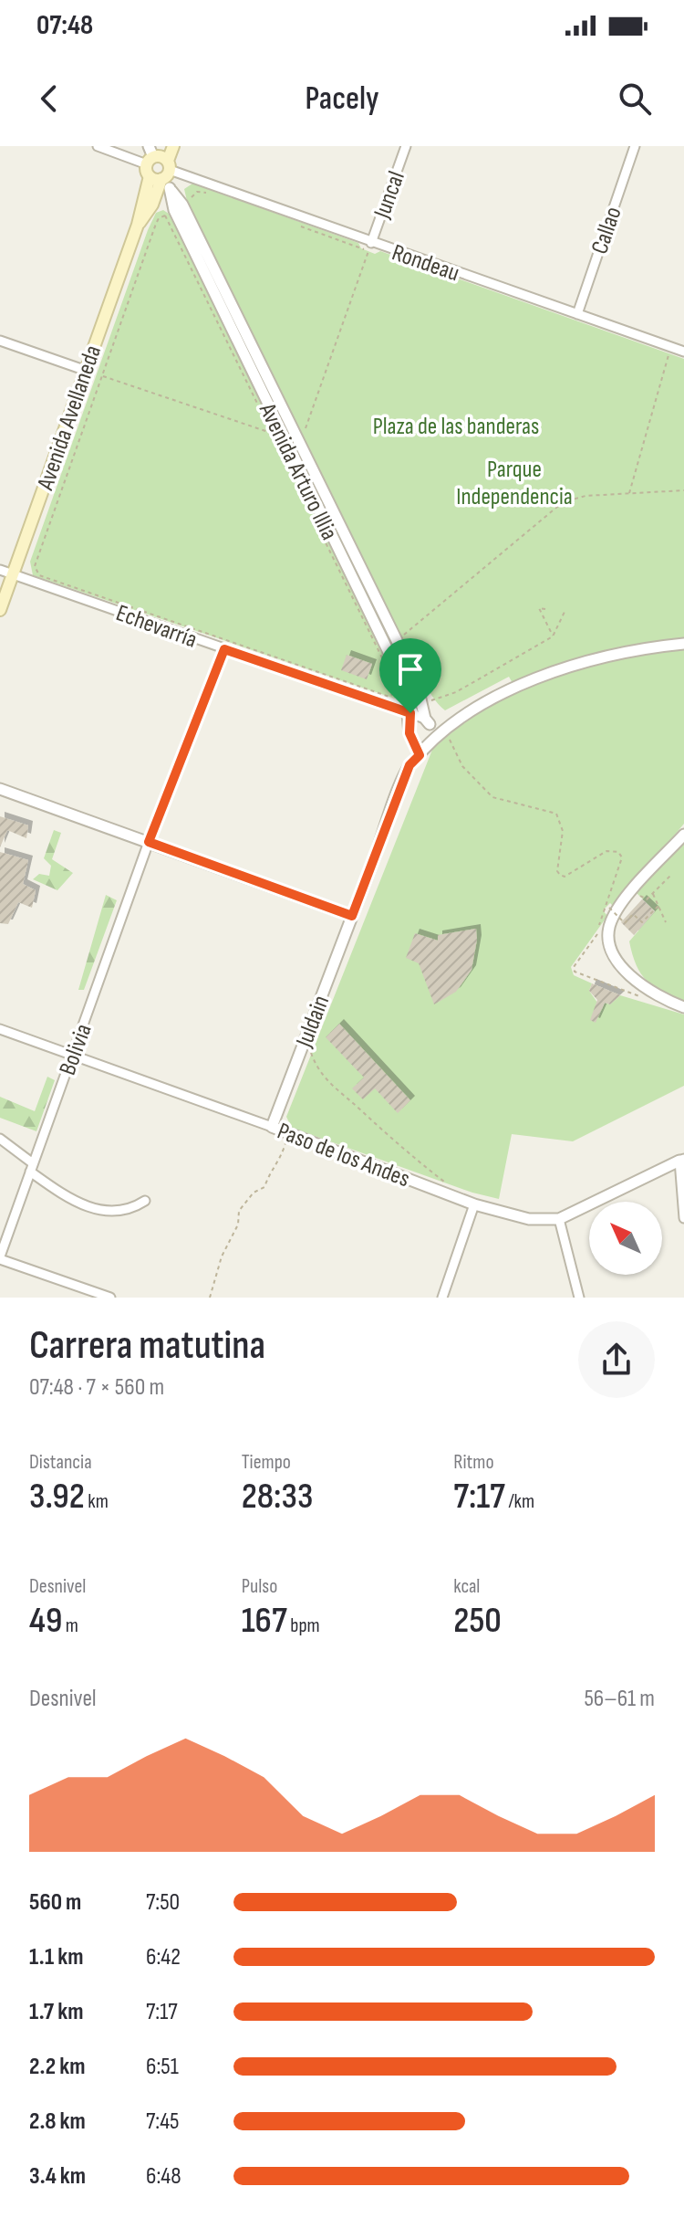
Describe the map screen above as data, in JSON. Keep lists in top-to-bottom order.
{
  "streets": {
    "main road": ["Avenida Avellaneda"],
    "street": [
      "Juncal",
      "Callao",
      "Rondeau",
      "Avenida Arturo Illia",
      "Echevarría",
      "Juldain",
      "Bolivia",
      "Paso de los Andes"
    ]
  },
  "crossings": [
    ["Juncal", "Rondeau"],
    ["Callao", "Rondeau"],
    ["Rondeau", "Avenida Avellaneda"],
    ["Rondeau", "Avenida Arturo Illia"],
    ["Avenida Avellaneda", "Avenida Arturo Illia"],
    ["Avenida Avellaneda", "Echevarría"],
    ["Avenida Arturo Illia", "Echevarría"],
    ["Juldain", "Paso de los Andes"],
    ["Bolivia", "Paso de los Andes"]
  ],
  "parks": ["Plaza de las banderas", "Parque Independencia"],
  "north": "top left",
  "page": {
    "status": "07:48",
    "header": "Pacely",
    "heading": ["Carrera matutina", "07:48 · 7 × 560 m"],
    "stats": [
      ["Distancia", "3.92 km"],
      ["Tiempo", "28:33"],
      ["Ritmo", "7:17 /km"],
      ["Desnivel", "49 m"],
      ["Pulso", "167 bpm"],
      ["kcal", "250"]
    ],
    "chart": ["Desnivel", "56–61 m"],
    "list": [
      {
        "name": "560 m",
        "note": "7:50"
      },
      {
        "name": "1.1 km",
        "note": "6:42"
      },
      {
        "name": "1.7 km",
        "note": "7:17"
      },
      {
        "name": "2.2 km",
        "note": "6:51"
      },
      {
        "name": "2.8 km",
        "note": "7:45"
      },
      {
        "name": "3.4 km",
        "note": "6:48"
      }
    ]
  }
}
